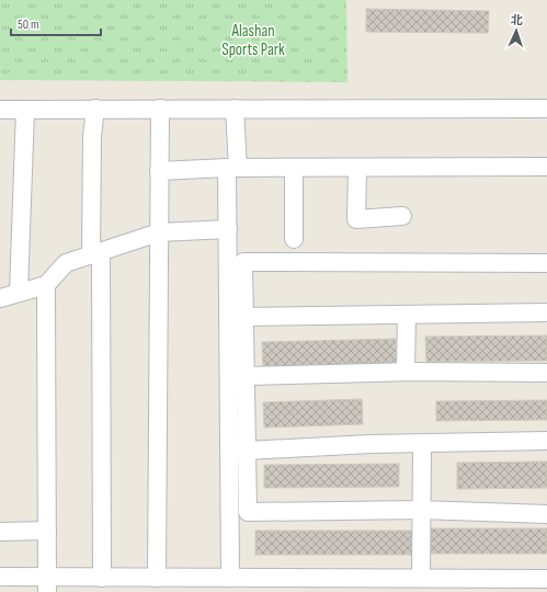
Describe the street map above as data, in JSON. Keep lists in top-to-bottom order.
{
  "parks": ["Alashan Sports Park"],
  "scale_bar": "50 m",
  "north": "top"
}
